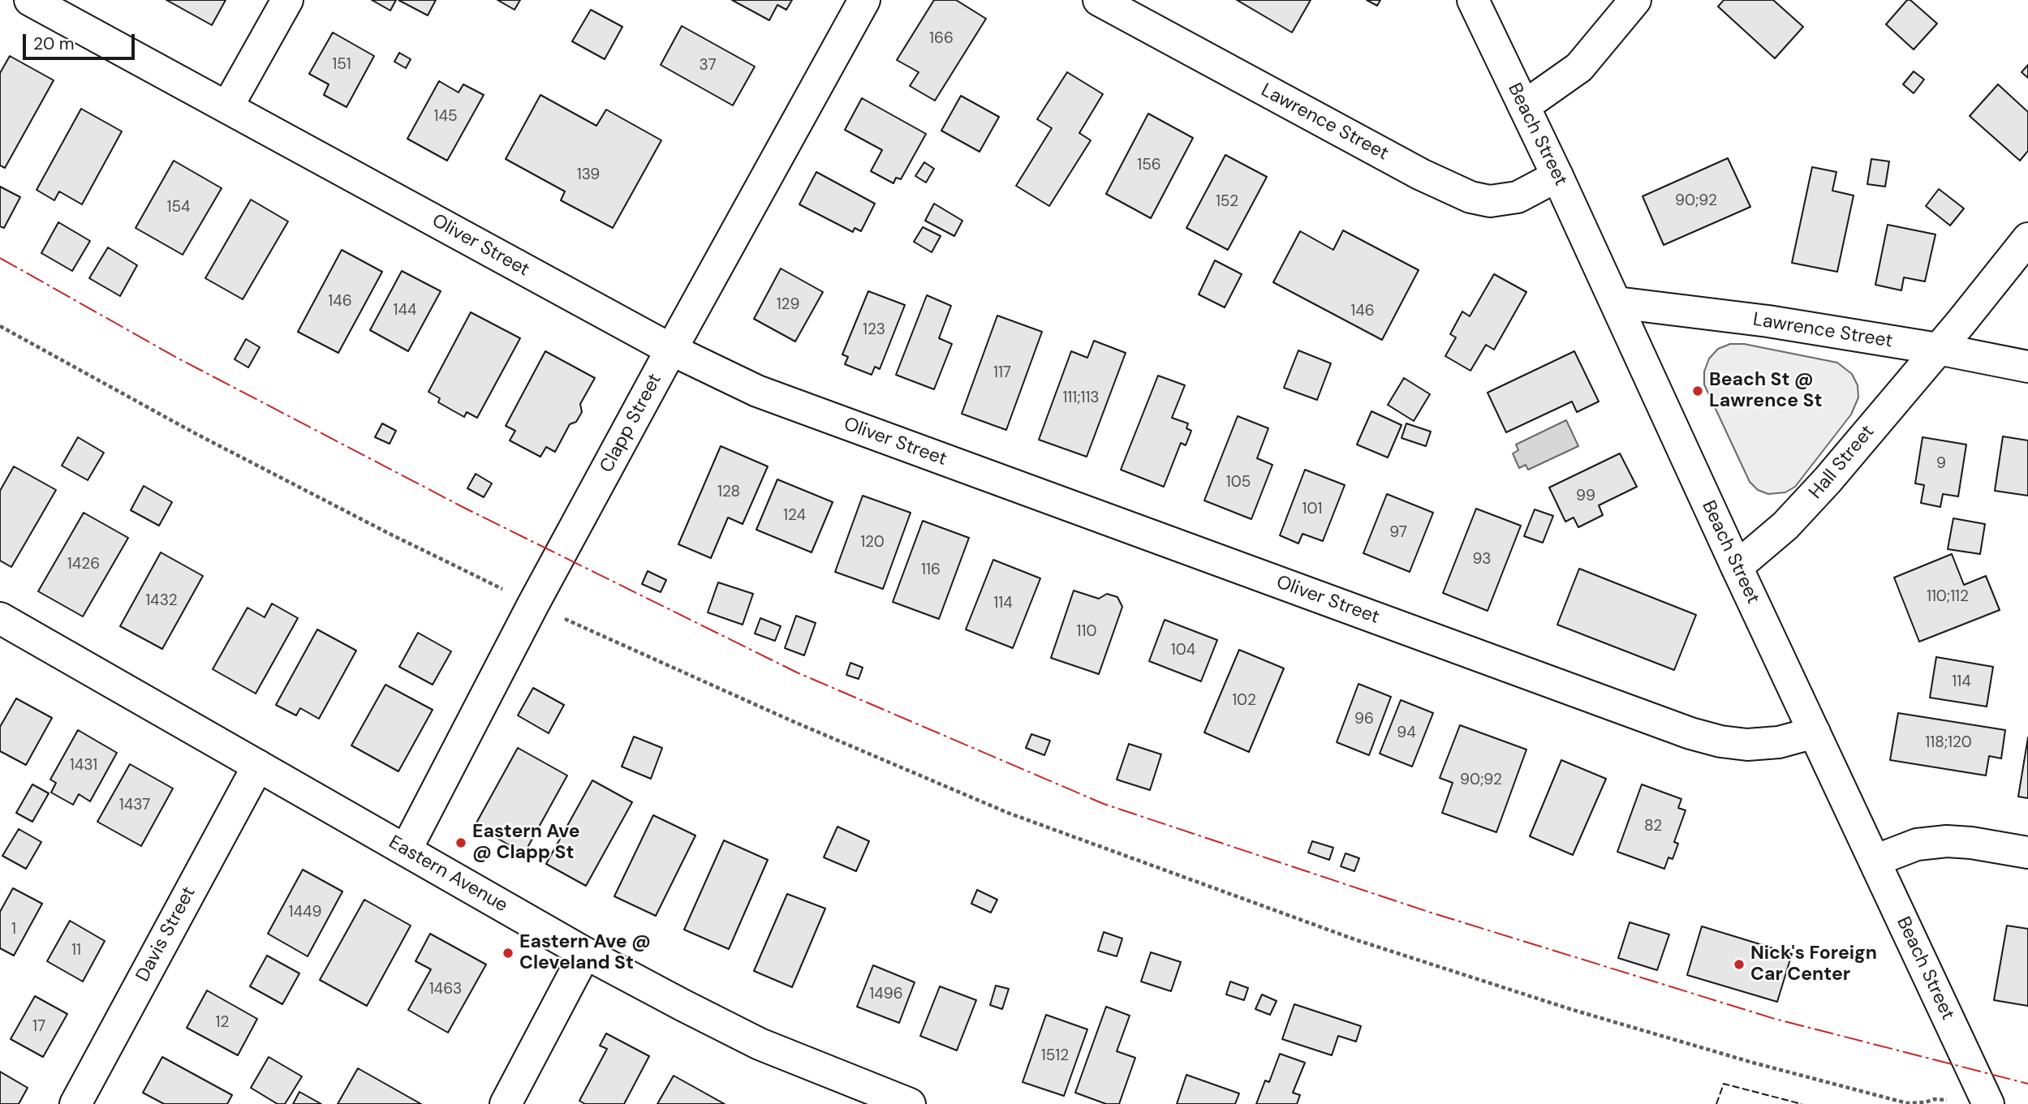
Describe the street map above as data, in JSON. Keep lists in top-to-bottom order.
{
  "streets": {
    "street": [
      "Lawrence Street",
      "Beach Street",
      "Oliver Street",
      "Clapp Street",
      "Hall Street",
      "Eastern Avenue",
      "Davis Street"
    ]
  },
  "crossings": [
    ["Lawrence Street", "Beach Street"],
    ["Lawrence Street", "Hall Street"],
    ["Beach Street", "Oliver Street"],
    ["Beach Street", "Hall Street"],
    ["Oliver Street", "Clapp Street"],
    ["Clapp Street", "Eastern Avenue"],
    ["Eastern Avenue", "Davis Street"]
  ],
  "places": [
    "Beach St @ Lawrence St",
    "Eastern Ave @ Clapp St",
    "Eastern Ave @ Cleveland St",
    "Nick's Foreign Car Center"
  ],
  "house_numbers": [
    "166",
    "151",
    "37",
    "145",
    "156",
    "139",
    "90;92",
    "152",
    "154",
    "146",
    "129",
    "144",
    "146",
    "123",
    "117",
    "111;113",
    "9",
    "105",
    "128",
    "99",
    "101",
    "124",
    "97",
    "120",
    "93",
    "1426",
    "116",
    "110;112",
    "1432",
    "114",
    "110",
    "104",
    "114",
    "102",
    "96",
    "94",
    "118;120",
    "1431",
    "90;92",
    "1437",
    "82",
    "1449",
    "1",
    "11",
    "1463",
    "1496",
    "12",
    "17",
    "1512"
  ],
  "scale_bar": "20 m"
}
